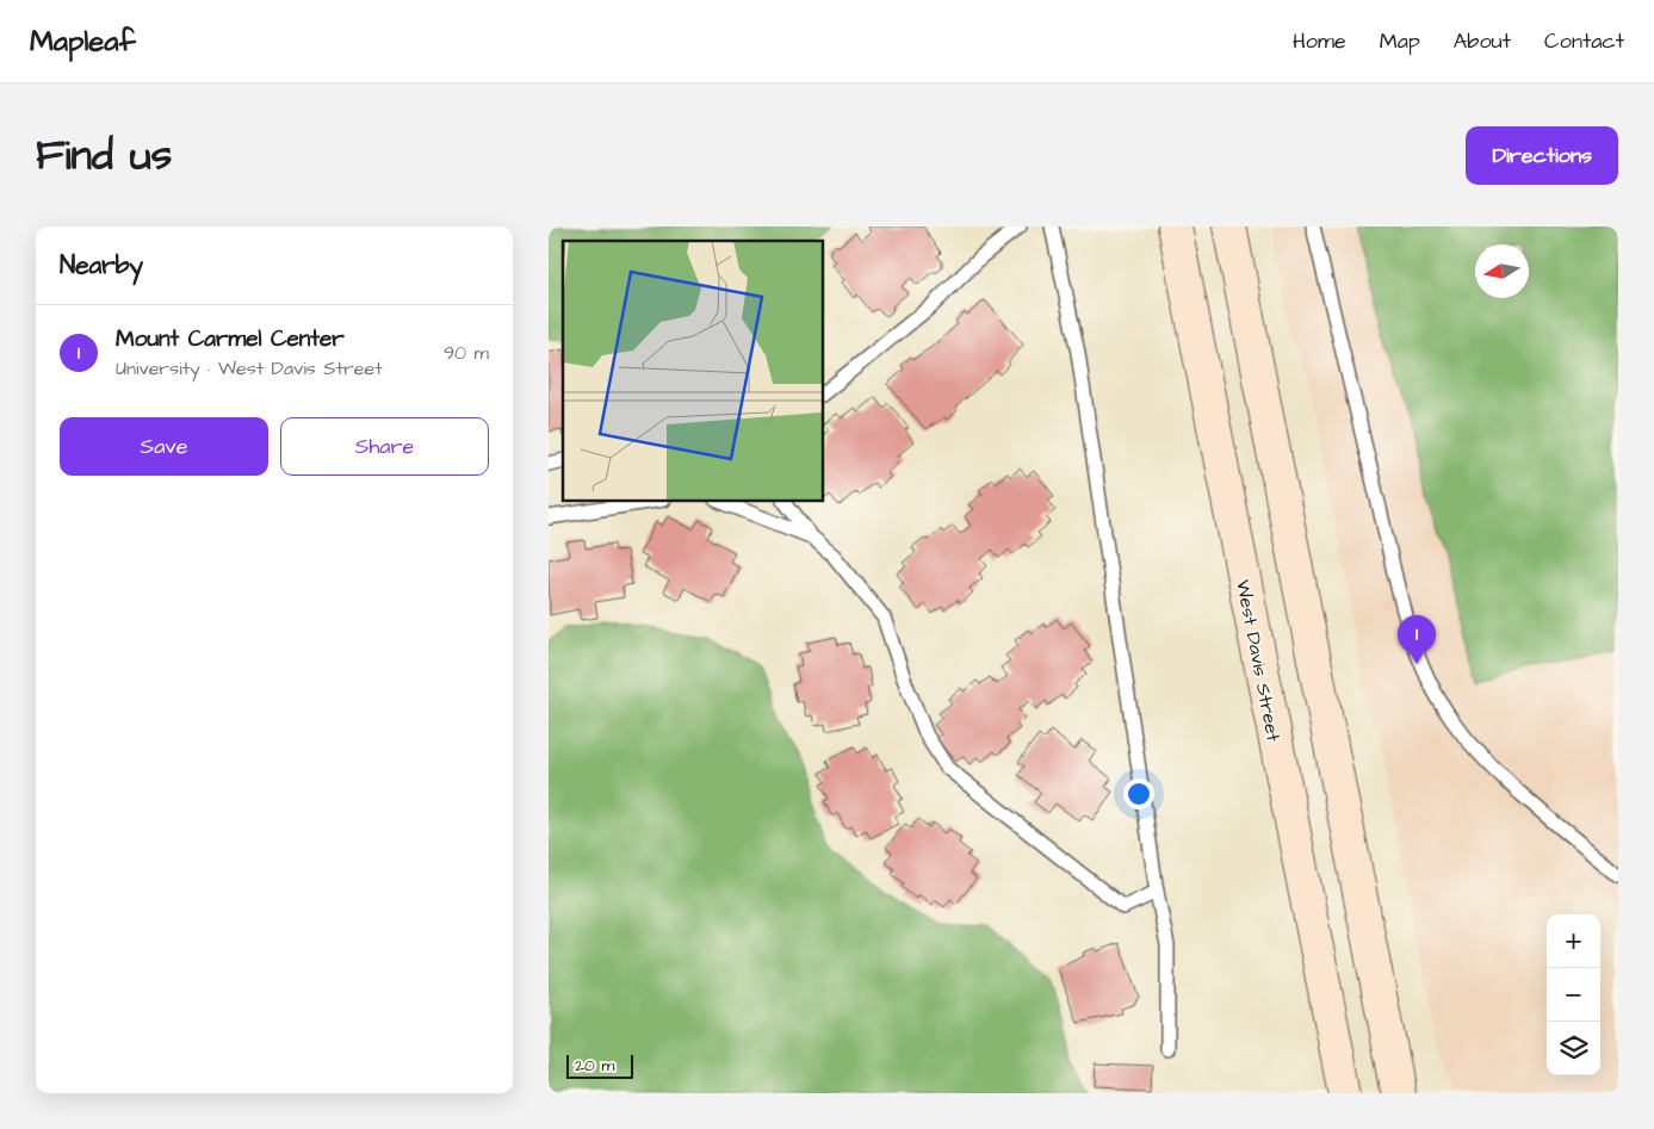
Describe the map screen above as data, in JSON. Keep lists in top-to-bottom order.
{
  "streets": {
    "main road": ["West Davis Street"]
  },
  "scale_bar": "20 m",
  "north": "left",
  "page": {
    "header": "Mapleaf",
    "nav": [
      "Home",
      "Map",
      "About",
      "Contact"
    ],
    "title": "Find us",
    "buttons": [
      "Directions",
      ["Save", "Share"]
    ],
    "heading": "Nearby",
    "list": [
      {
        "mark": "1",
        "name": "Mount Carmel Center",
        "note": "University · West Davis Street",
        "value": "90 m"
      }
    ],
    "pins": "1",
    "map_buttons": ["+", "−"],
    "scale": "20 m"
  }
}
